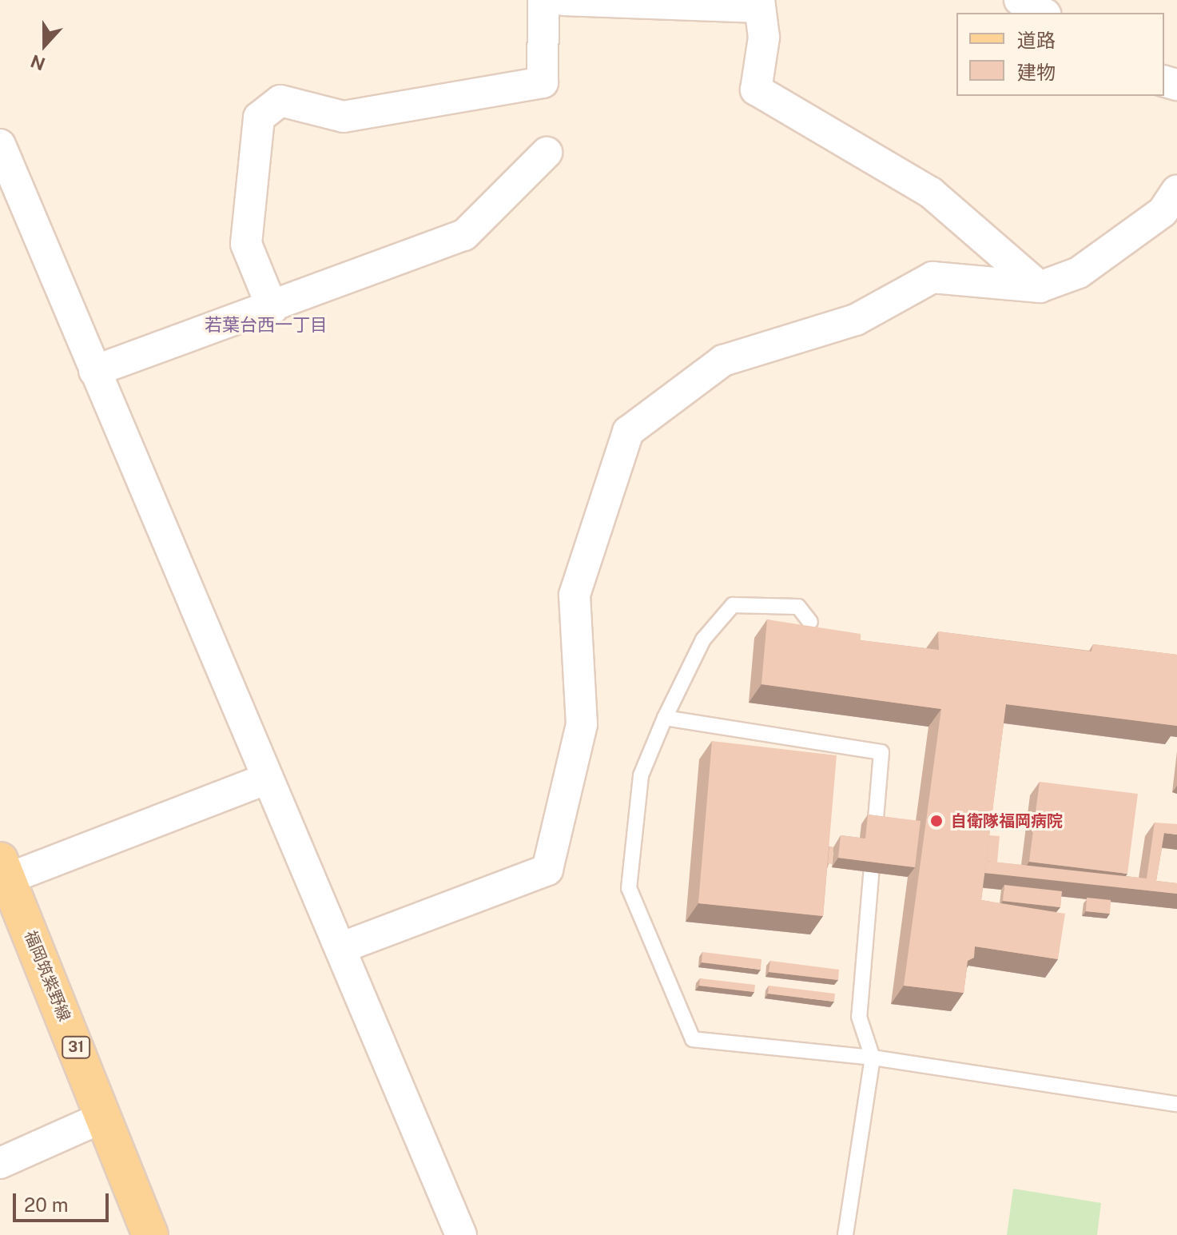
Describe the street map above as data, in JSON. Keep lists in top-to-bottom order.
{
  "streets": {
    "main road": ["福岡筑紫野線", "31"]
  },
  "districts": ["若葉台西一丁目"],
  "places": ["自衛隊福岡病院"],
  "legend": ["道路", "建物"],
  "scale_bar": "20 m",
  "north": "bottom"
}
